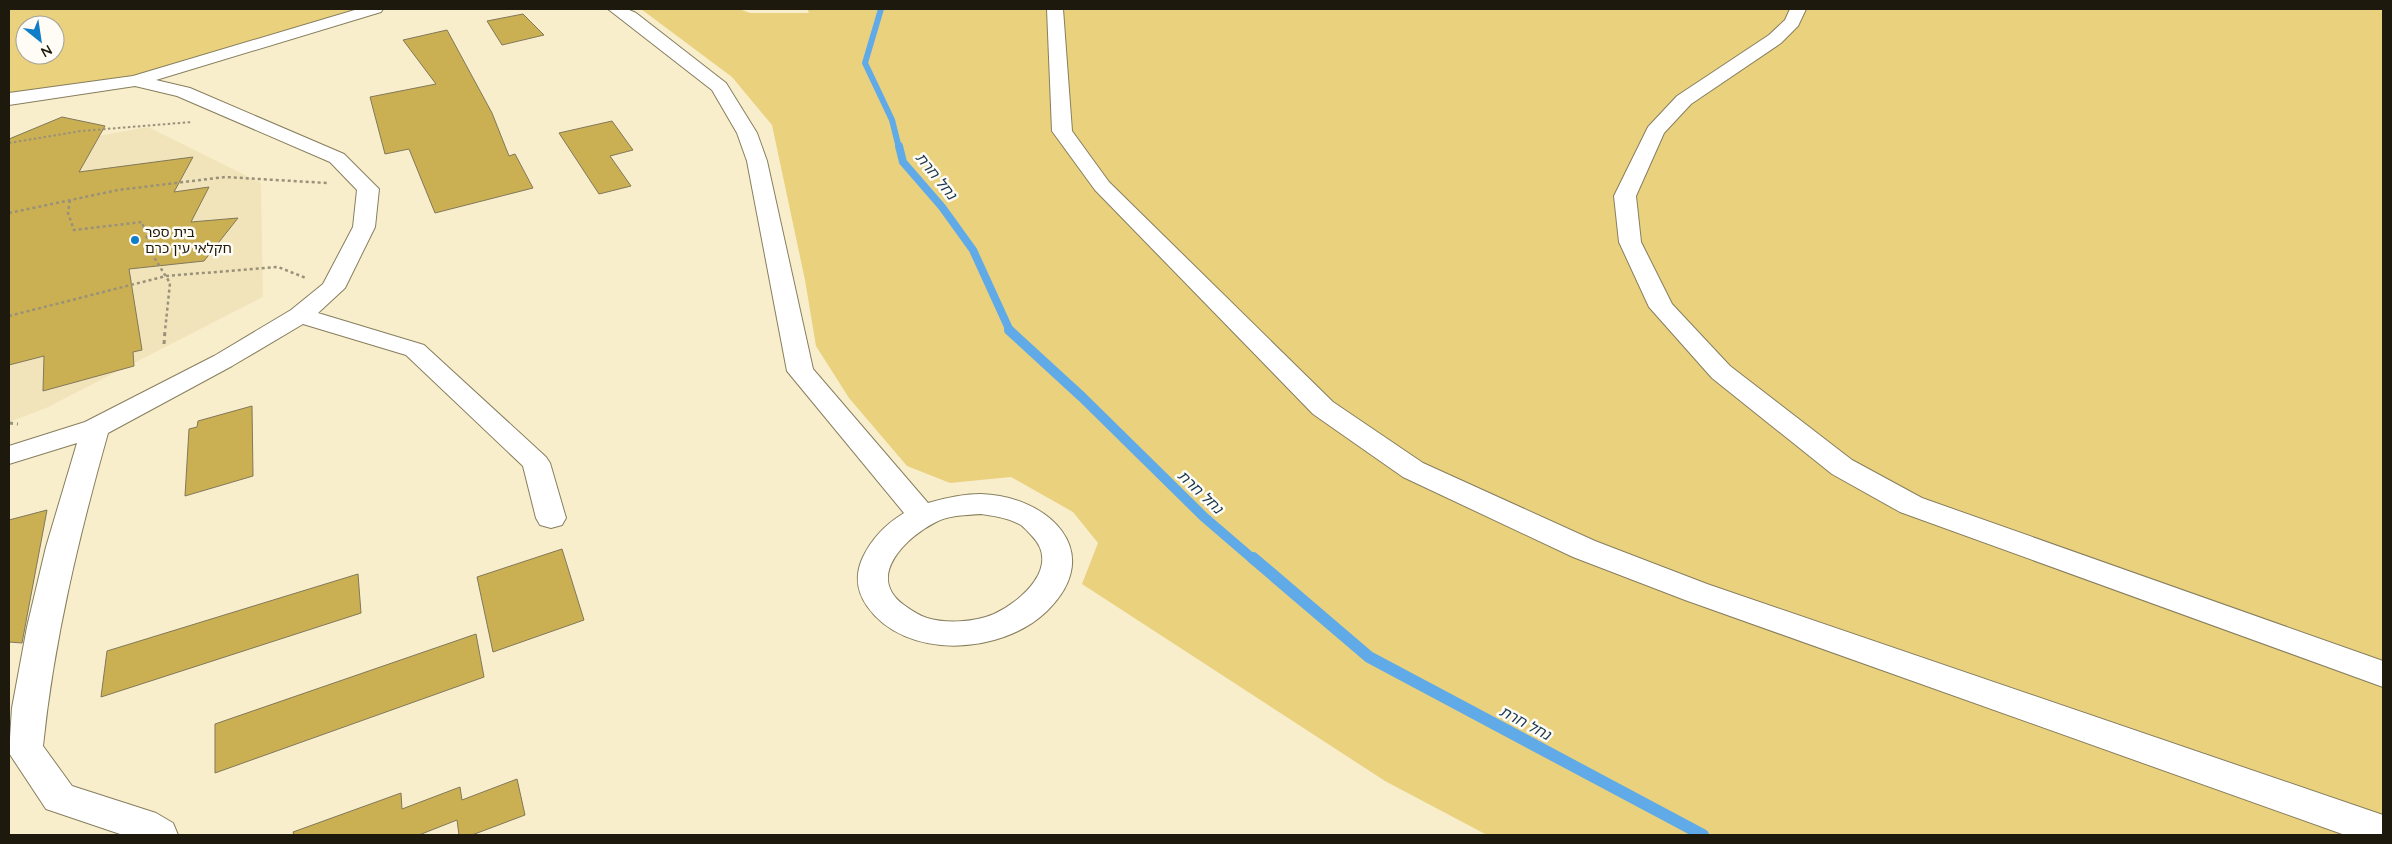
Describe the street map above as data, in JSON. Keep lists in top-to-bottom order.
{
  "water": ["נחל חרת"],
  "places": ["בית ספר חקלאי עין כרם"],
  "north": "bottom right"
}
